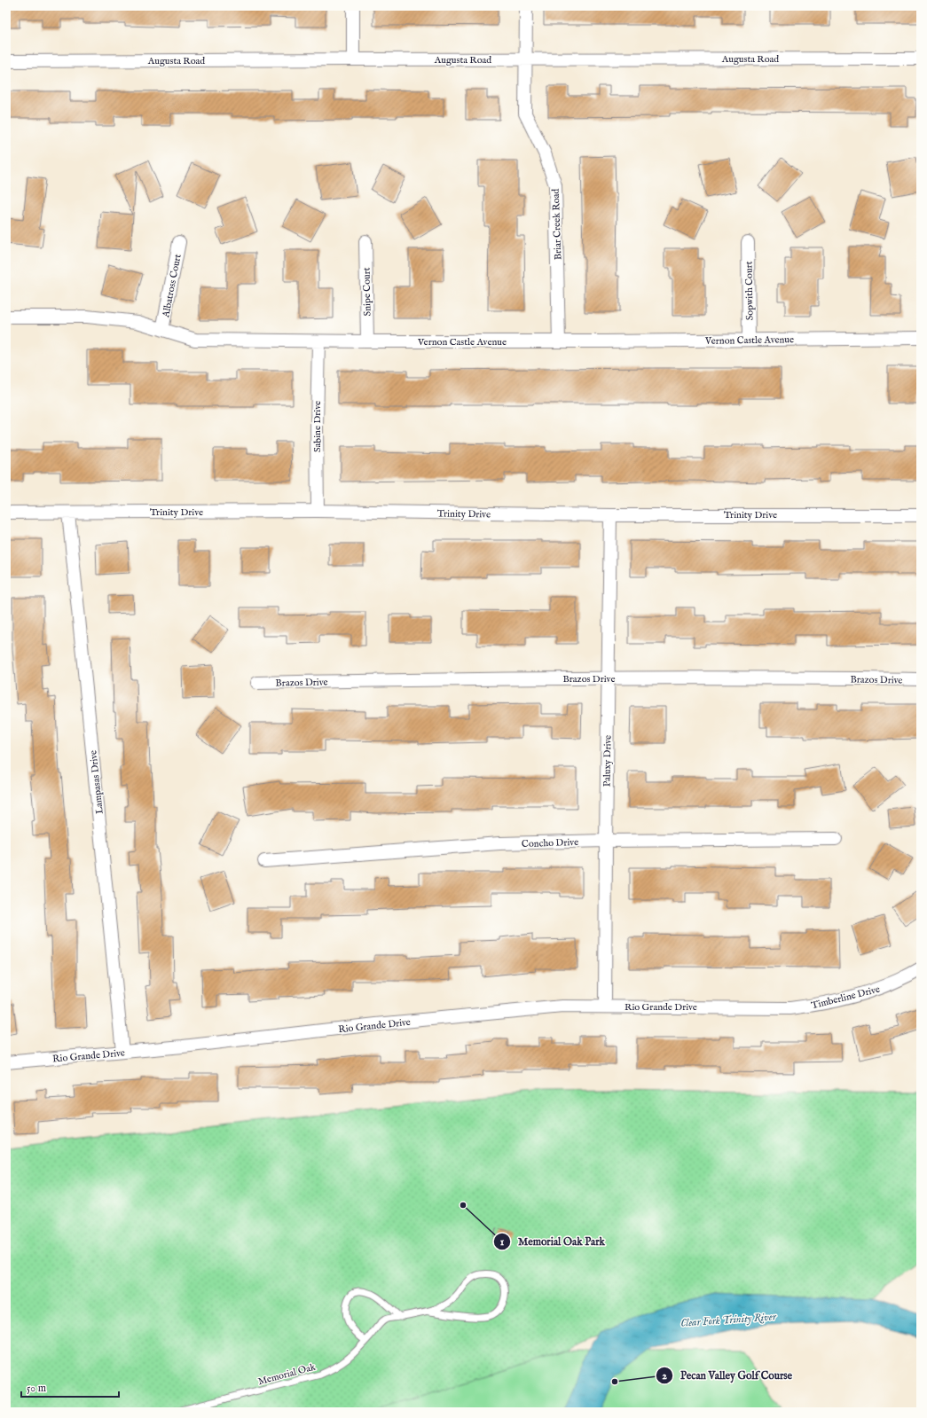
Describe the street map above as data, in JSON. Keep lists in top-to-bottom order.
{
  "streets": {
    "street": [
      "Augusta Road",
      "Briar Creek Road",
      "Albatross Court",
      "Sopwith Court",
      "Snipe Court",
      "Vernon Castle Avenue",
      "Sabine Drive",
      "Trinity Drive",
      "Brazos Drive",
      "Paluxy Drive",
      "Lampasas Drive",
      "Concho Drive",
      "Timberline Drive",
      "Rio Grande Drive"
    ],
    "lane": ["Memorial Oak"]
  },
  "crossings": [
    ["Augusta Road", "Briar Creek Road"],
    ["Briar Creek Road", "Vernon Castle Avenue"],
    ["Albatross Court", "Vernon Castle Avenue"],
    ["Sopwith Court", "Vernon Castle Avenue"],
    ["Snipe Court", "Vernon Castle Avenue"],
    ["Vernon Castle Avenue", "Sabine Drive"],
    ["Sabine Drive", "Trinity Drive"],
    ["Trinity Drive", "Paluxy Drive"],
    ["Trinity Drive", "Lampasas Drive"],
    ["Brazos Drive", "Paluxy Drive"],
    ["Paluxy Drive", "Concho Drive"],
    ["Paluxy Drive", "Rio Grande Drive"],
    ["Lampasas Drive", "Rio Grande Drive"],
    ["Timberline Drive", "Rio Grande Drive"]
  ],
  "water": ["Clear Fork Trinity River"],
  "places": ["Memorial Oak Park", "Pecan Valley Golf Course"],
  "scale_bar": "50 m"
}
